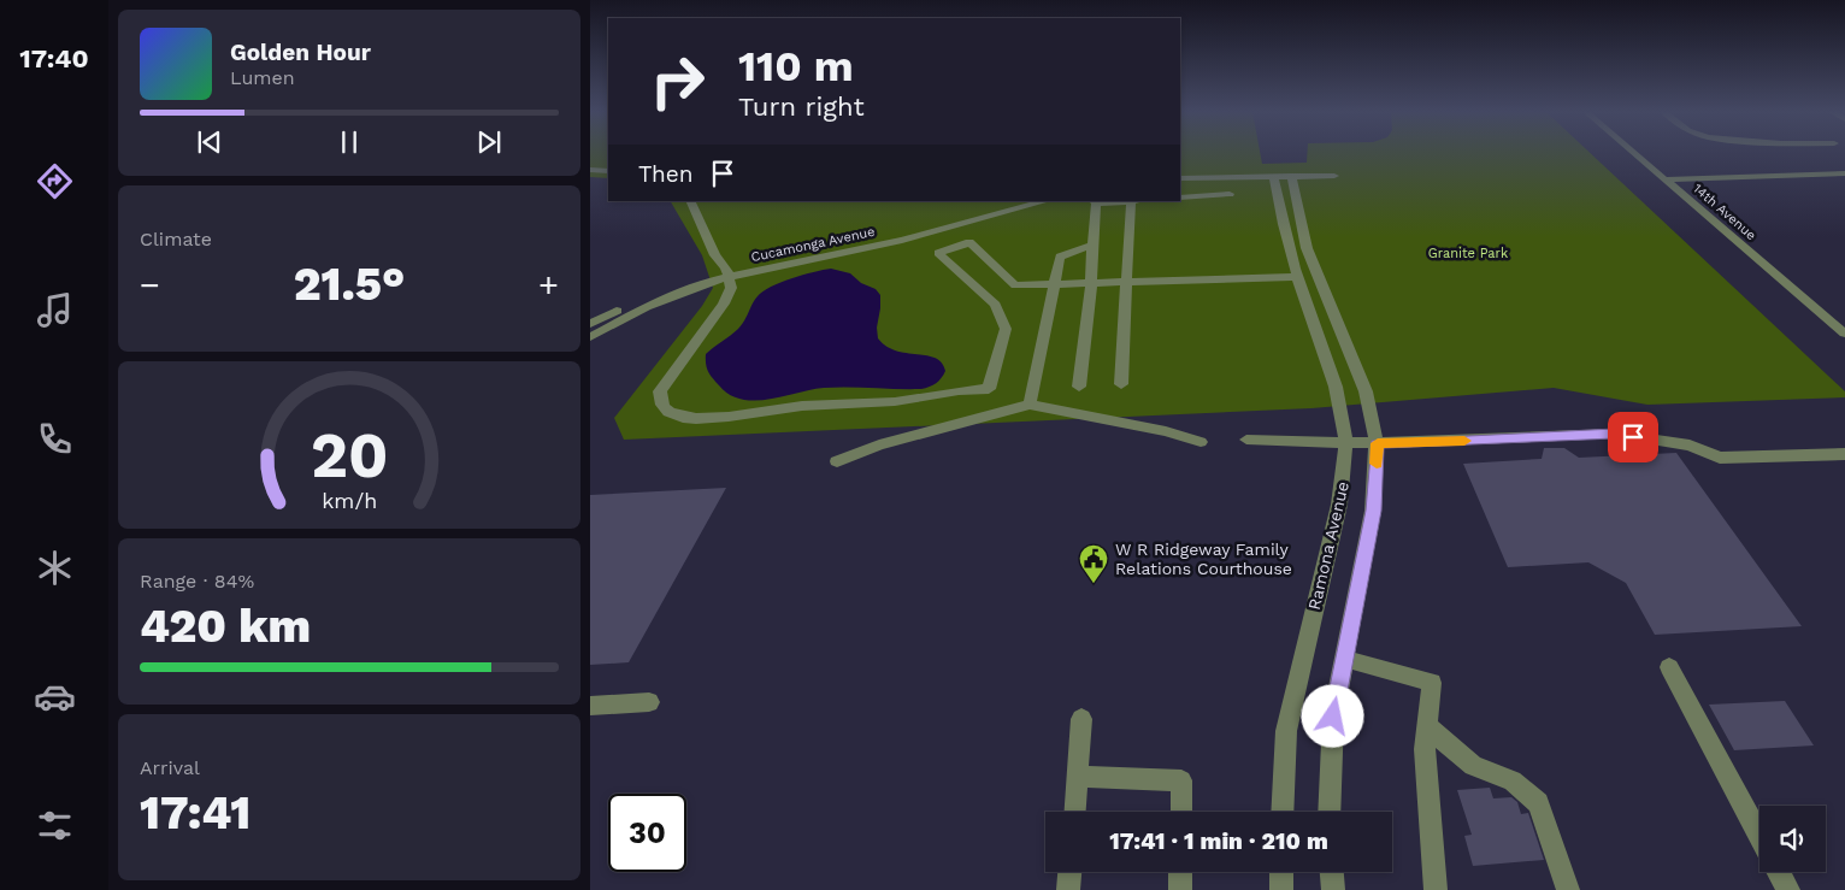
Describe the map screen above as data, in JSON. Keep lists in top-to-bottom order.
{
  "streets": {
    "street": ["14th Avenue", "Cucamonga Avenue", "Ramona Avenue"]
  },
  "parks": ["Granite Park"],
  "places": {
    "public building": ["W R Ridgeway Family Relations Courthouse"]
  },
  "page": {
    "tabs": "17:40",
    "turn": ["110 m", "Turn right"],
    "song": ["Golden Hour", "Lumen"],
    "then": "Then",
    "tile": [
      "Climate",
      ["Range · 84%", "420 km"],
      ["Arrival", "17:41"]
    ],
    "heat": ["−", "21.5°", "+"],
    "limit": "30",
    "trip": "17:41 · 1 min · 210 m",
    "gauge": ["20", "km/h"]
  }
}
